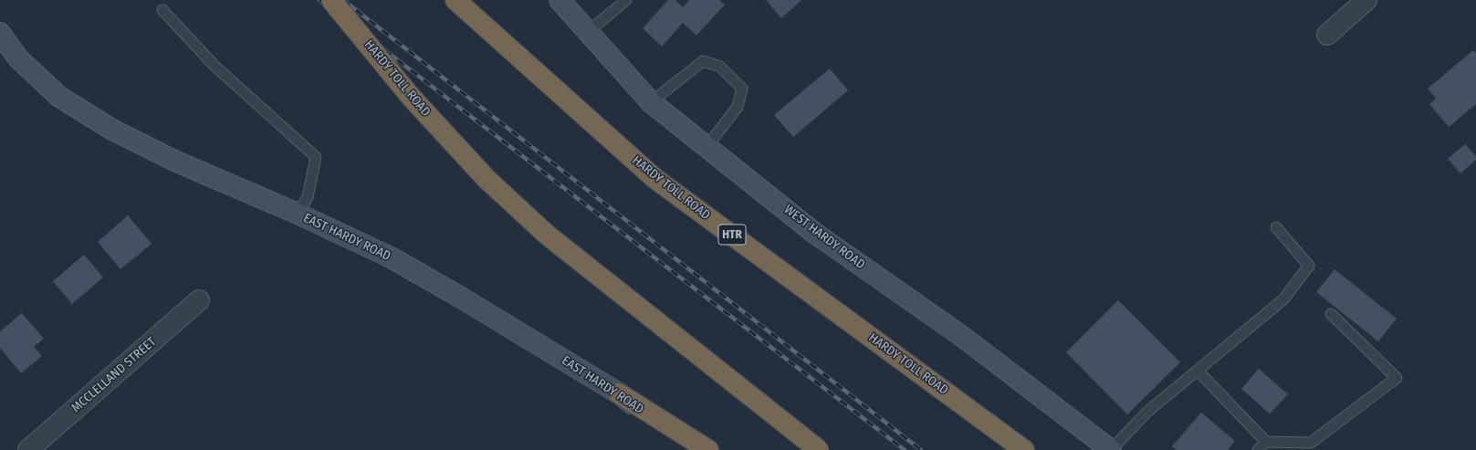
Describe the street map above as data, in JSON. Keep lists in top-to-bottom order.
{
  "streets": {
    "highway": ["HARDY TOLL ROAD", "HTR"],
    "main road": ["EAST HARDY ROAD", "WEST HARDY ROAD"],
    "street": ["MCCLELLAND STREET"]
  }
}
